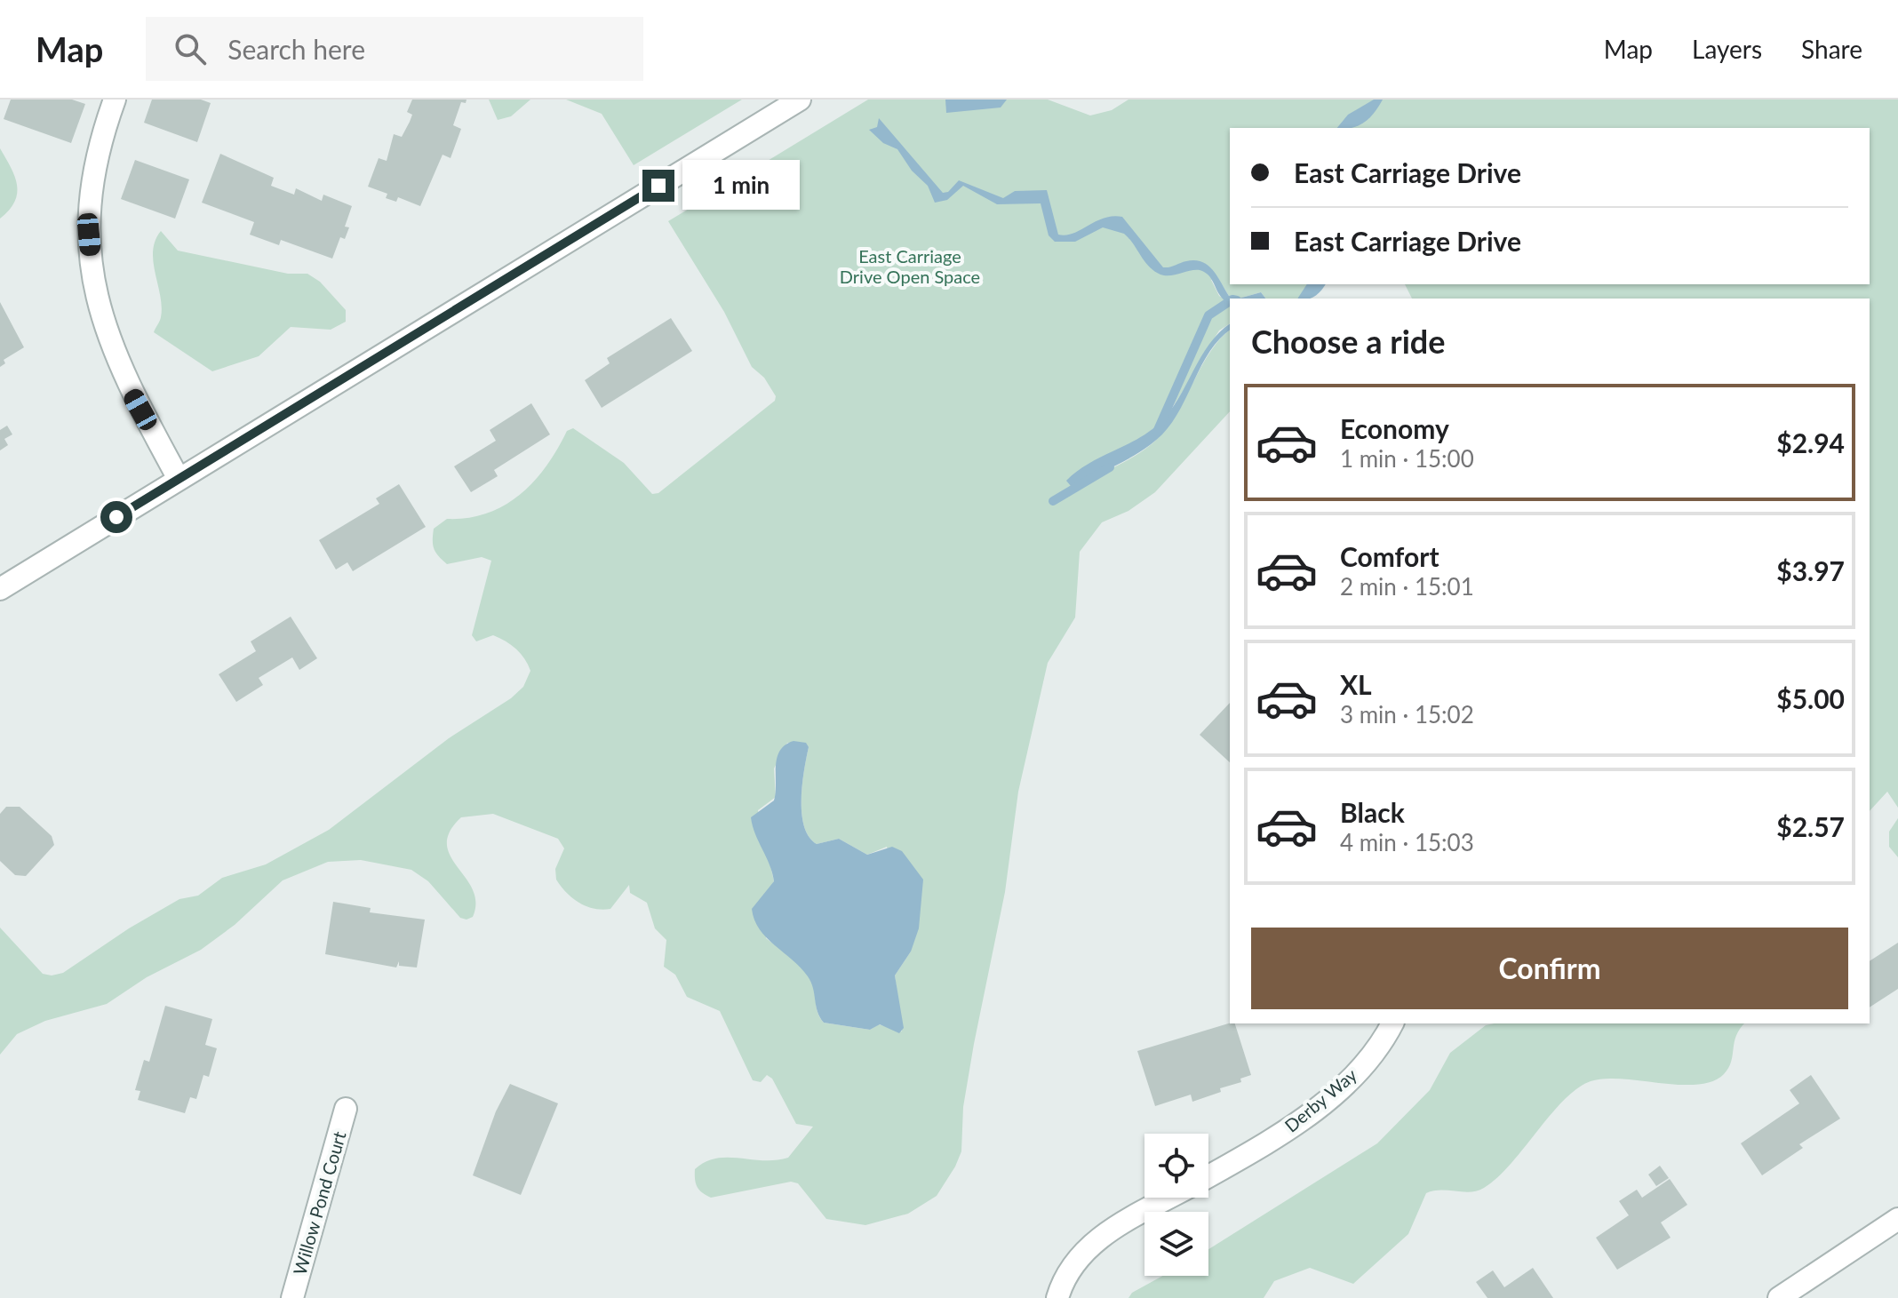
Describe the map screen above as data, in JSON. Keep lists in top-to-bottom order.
{
  "streets": {
    "street": ["Derby Way", "Willow Pond Court"]
  },
  "parks": ["East Carriage Drive Open Space"],
  "page": {
    "header": "Map",
    "search": "Search here",
    "nav": ["Map", "Layers", "Share"],
    "banner": ["East Carriage Drive", "East Carriage Drive"],
    "bubble": "1 min",
    "heading": "Choose a ride",
    "list": [
      {
        "name": "Economy",
        "note": "1 min · 15:00",
        "value": "$2.94"
      },
      {
        "name": "Comfort",
        "note": "2 min · 15:01",
        "value": "$3.97"
      },
      {
        "name": "XL",
        "note": "3 min · 15:02",
        "value": "$5.00"
      },
      {
        "name": "Black",
        "note": "4 min · 15:03",
        "value": "$2.57"
      }
    ],
    "buttons": "Confirm"
  }
}
